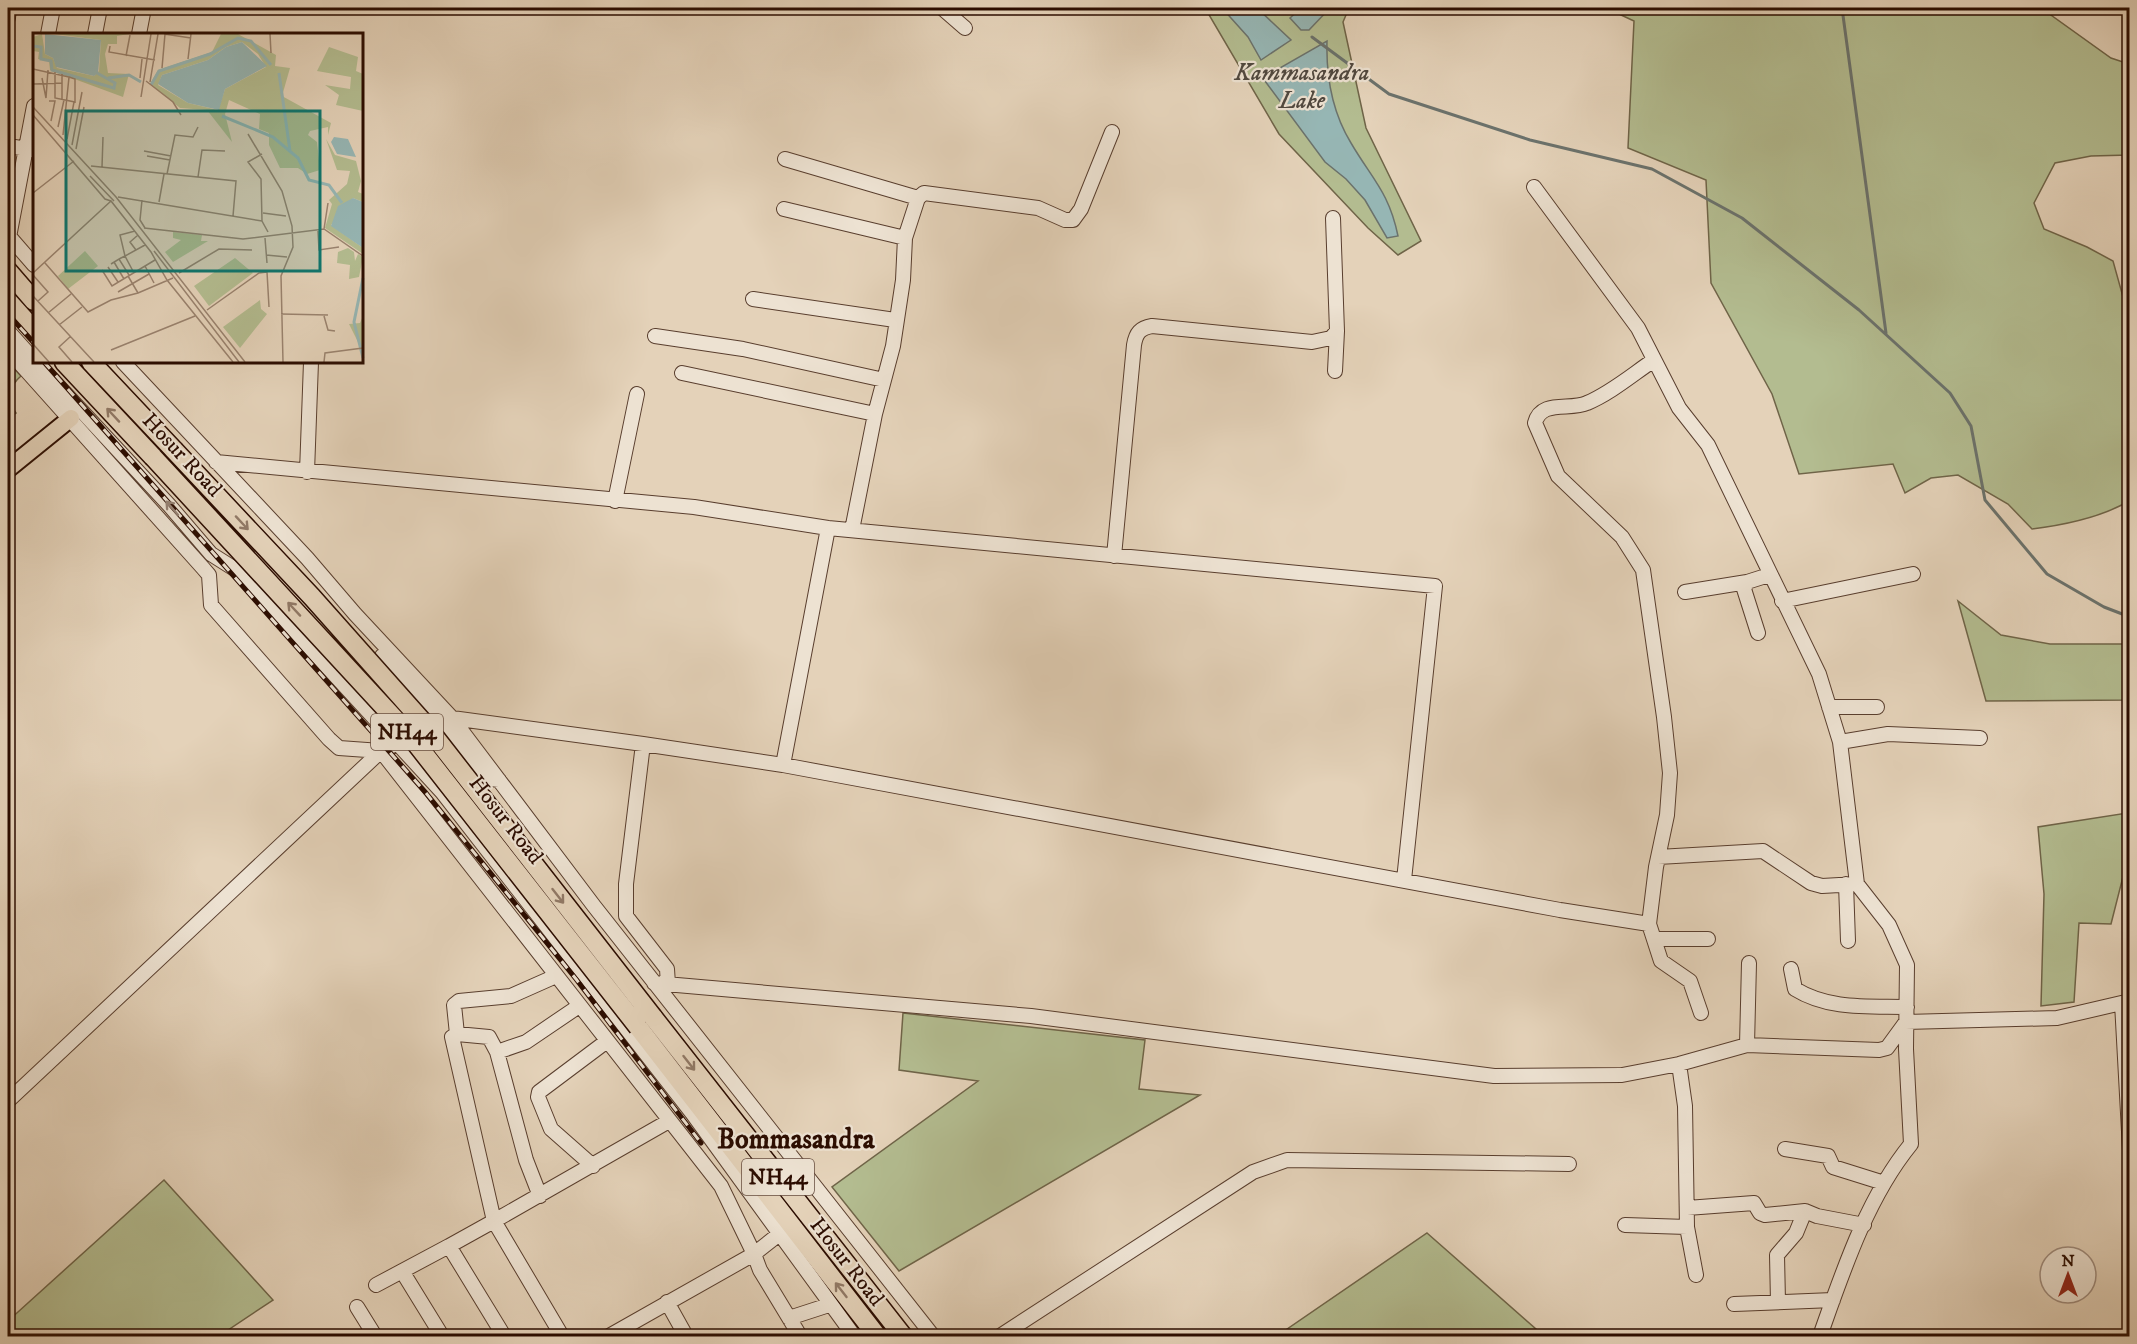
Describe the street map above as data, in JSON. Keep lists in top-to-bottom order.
{
  "streets": {
    "highway": ["Hosur Road", "NH44"]
  },
  "districts": ["Bommasandra"],
  "water": ["Kammasandra Lake"],
  "north": "top"
}
